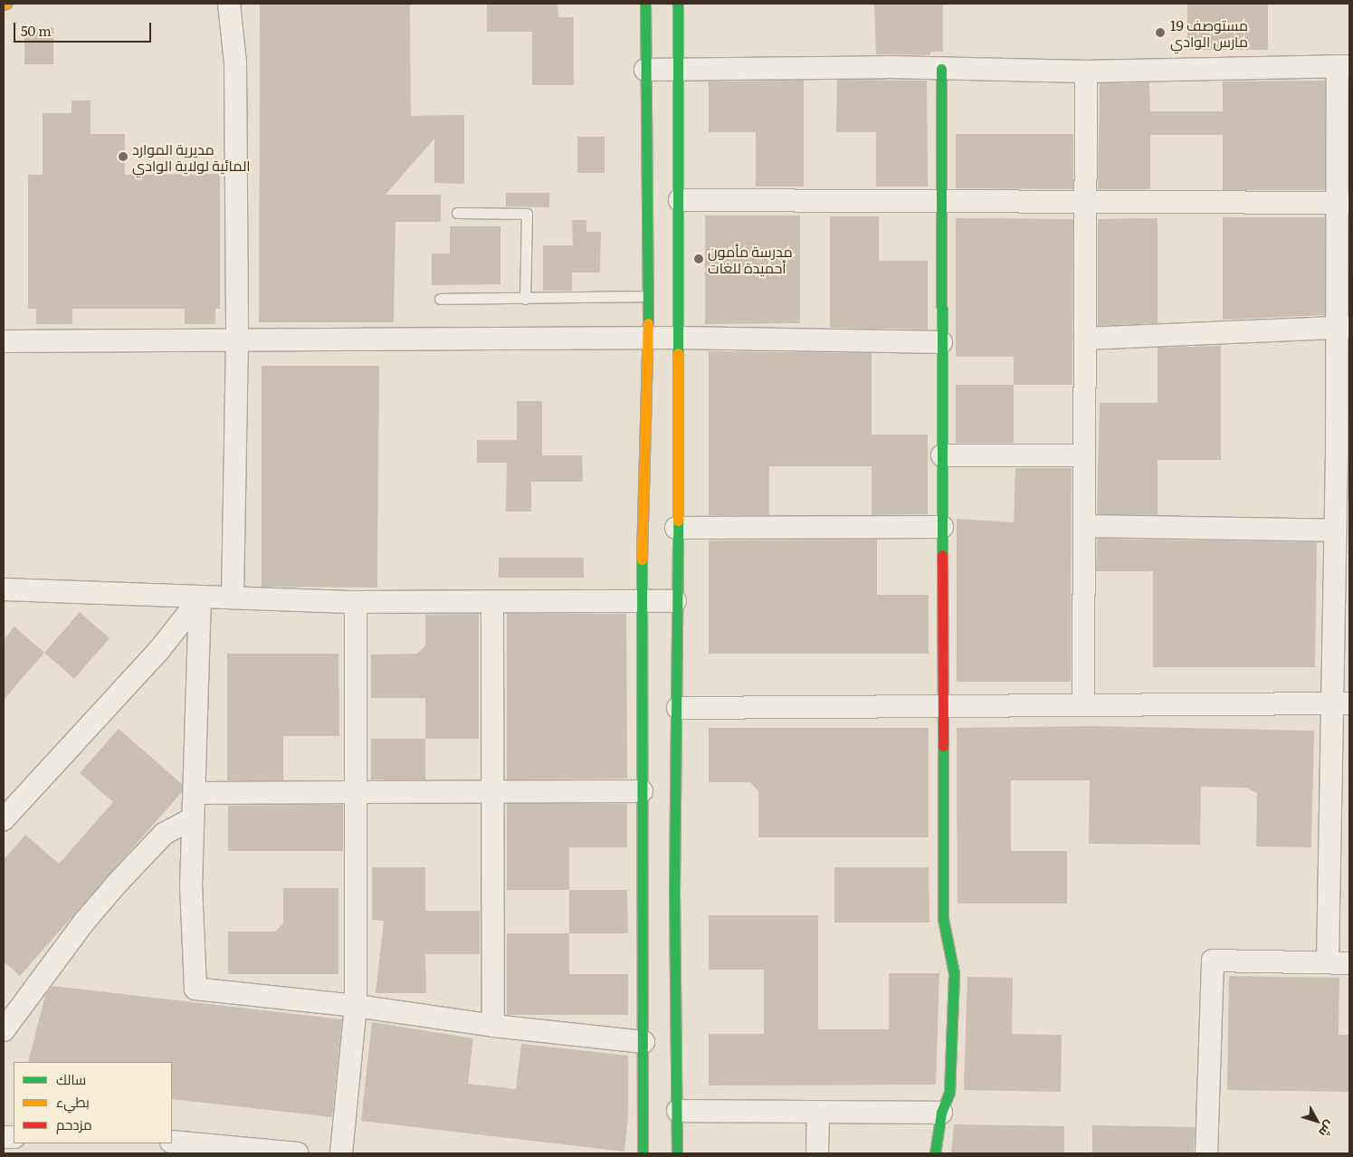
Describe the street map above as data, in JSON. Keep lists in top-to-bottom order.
{
  "places": ["مستوصف 19 مارس الوادي", "مديرية الموارد المائية لولاية الوادي", "مدرسة مأمون أحميدة للغات"],
  "legend": ["سالك", "بطيء", "مزدحم"],
  "scale_bar": "50 m",
  "north": "bottom right"
}
